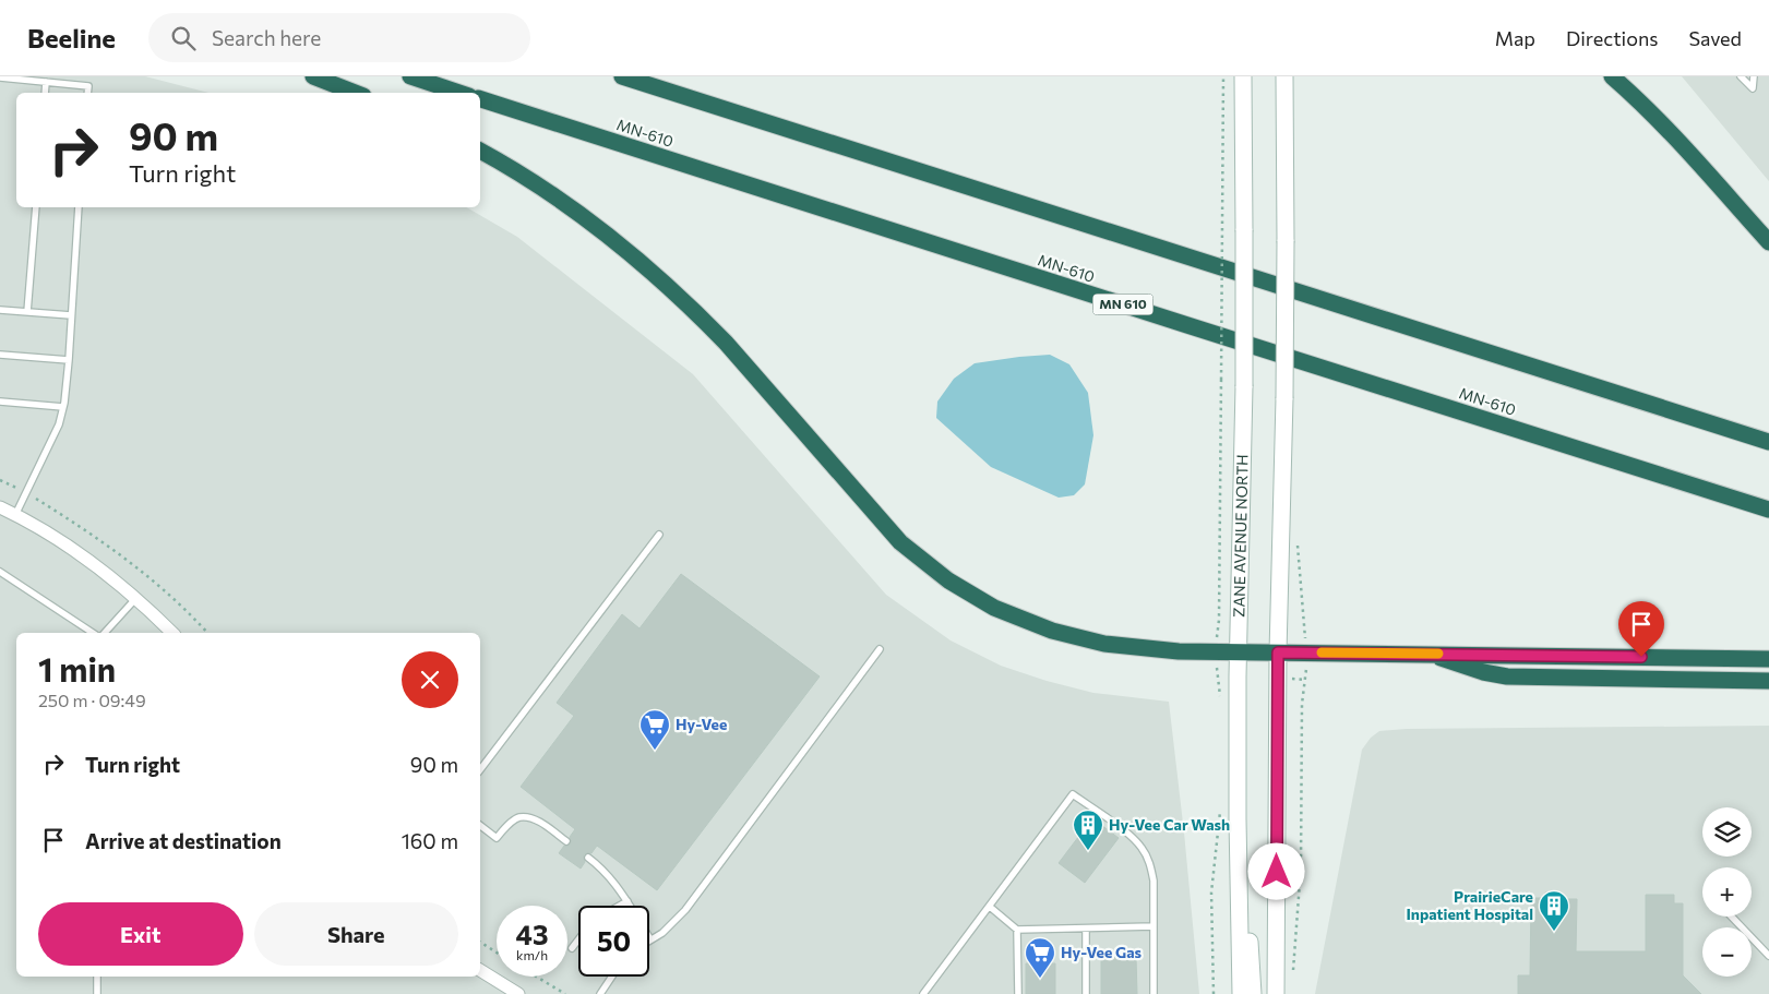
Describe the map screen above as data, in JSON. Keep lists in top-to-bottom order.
{
  "streets": {
    "highway": ["MN-610", "MN 610"],
    "main road": ["ZANE AVENUE NORTH"]
  },
  "places": {
    "supermarket": ["Hy-Vee", "Hy-Vee Gas"],
    "building": ["Hy-Vee Car Wash", "PrairieCare Inpatient Hospital"]
  },
  "page": {
    "header": "Beeline",
    "search": "Search here",
    "nav": ["Map", "Directions", "Saved"],
    "turn": ["90 m", "Turn right"],
    "heading": ["1 min", "250 m · 09:49"],
    "list": [
      {
        "name": "Turn right",
        "value": "90 m"
      },
      {
        "name": "Arrive at destination",
        "value": "160 m"
      }
    ],
    "map_buttons": ["+", "−"],
    "buttons": ["Exit", "Share"],
    "speed": "43 km/h",
    "limit": "50"
  }
}
